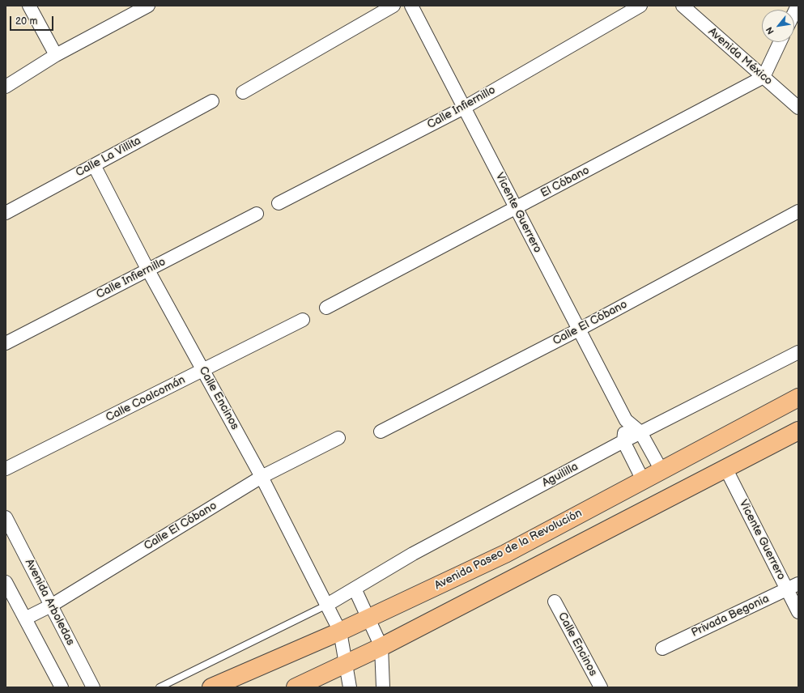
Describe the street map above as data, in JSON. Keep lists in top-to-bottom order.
{
  "streets": {
    "main road": ["Avenida Paseo de la Revolución"],
    "street": [
      "Avenida México",
      "Calle Infiernillo",
      "Calle La Villita",
      "El Cóbano",
      "Vicente Guerrero",
      "Calle El Cóbano",
      "Calle Encinos",
      "Calle Coalcomán",
      "Aguililla",
      "Avenida Arboledas",
      "Privada Begonia"
    ]
  },
  "crossings": [
    ["Avenida México", "El Cóbano"],
    ["Calle Infiernillo", "Vicente Guerrero"],
    ["Calle Infiernillo", "Calle Encinos"],
    ["Calle La Villita", "Calle Encinos"],
    ["El Cóbano", "Vicente Guerrero"],
    ["Vicente Guerrero", "Calle El Cóbano"],
    ["Vicente Guerrero", "Aguililla"],
    ["Vicente Guerrero", "Avenida Paseo de la Revolución"],
    ["Vicente Guerrero", "Privada Begonia"],
    ["Calle El Cóbano", "Calle Encinos"],
    ["Calle El Cóbano", "Avenida Arboledas"],
    ["Calle Encinos", "Calle Coalcomán"],
    ["Calle Encinos", "Aguililla"],
    ["Calle Encinos", "Avenida Paseo de la Revolución"]
  ],
  "scale_bar": "20 m",
  "north": "bottom left"
}
